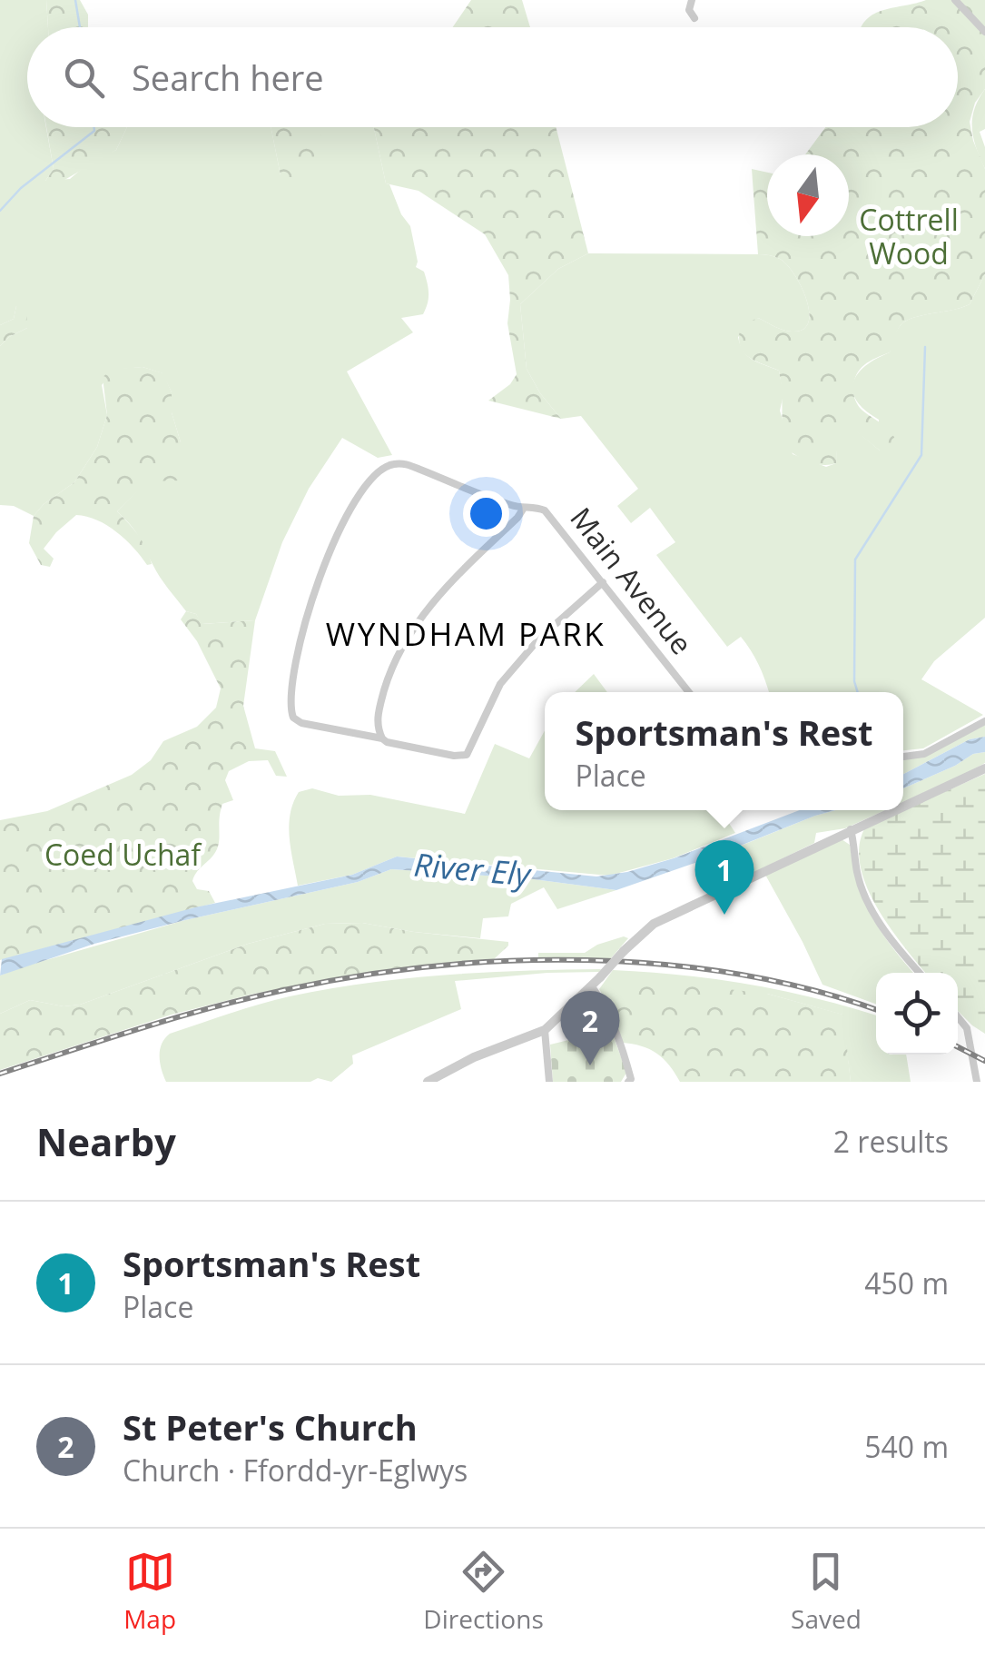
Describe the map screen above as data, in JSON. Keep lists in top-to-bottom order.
{
  "streets": {
    "street": ["Main Avenue"]
  },
  "districts": ["WYNDHAM PARK"],
  "water": ["River Ely"],
  "parks": ["Cottrell Wood", "Coed Uchaf"],
  "north": "bottom",
  "page": {
    "search": "Search here",
    "popup": ["Sportsman's Rest", "Place"],
    "pins": ["1", "2"],
    "heading": ["Nearby", "2 results"],
    "list": [
      {
        "mark": "1",
        "name": "Sportsman's Rest",
        "note": "Place",
        "value": "450 m"
      },
      {
        "mark": "2",
        "name": "St Peter's Church",
        "note": "Church · Ffordd-yr-Eglwys",
        "value": "540 m"
      }
    ],
    "nav": ["Map", "Directions", "Saved"]
  }
}
